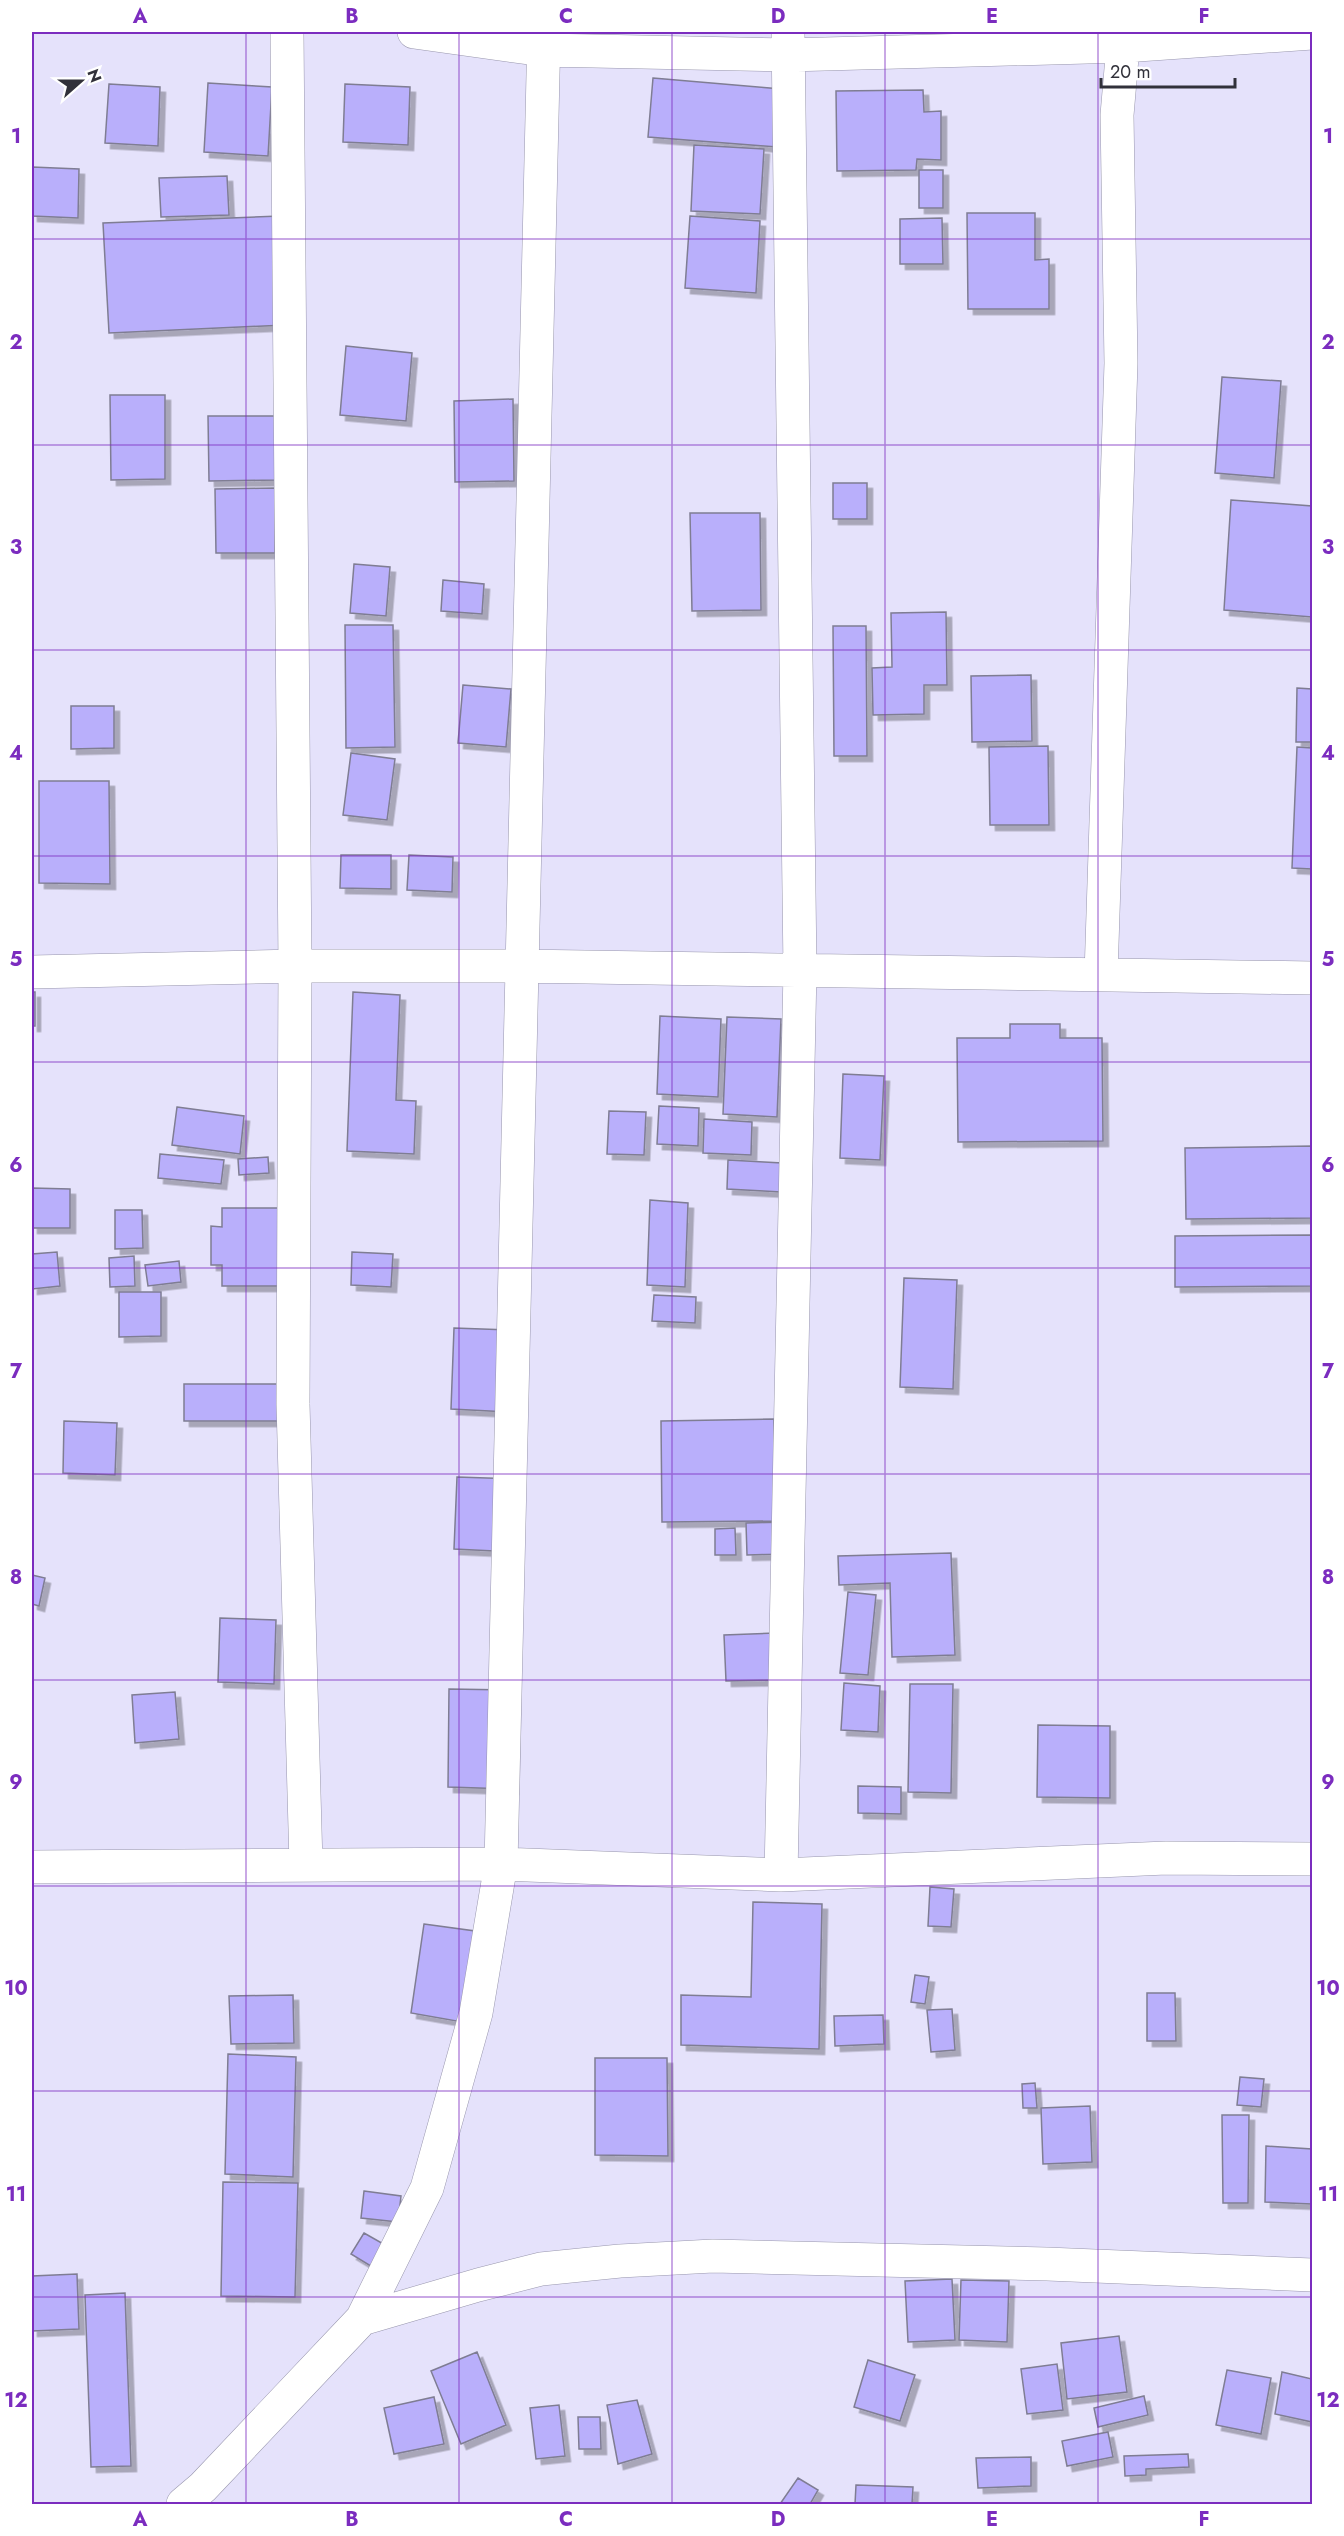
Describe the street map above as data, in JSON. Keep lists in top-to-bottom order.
{
  "scale_bar": "20 m",
  "north": "right",
  "grid": {
    "columns": [
      "A",
      "B",
      "C",
      "D",
      "E",
      "F"
    ],
    "rows": [
      "1",
      "2",
      "3",
      "4",
      "5",
      "6",
      "7",
      "8",
      "9",
      "10",
      "11",
      "12"
    ]
  }
}
